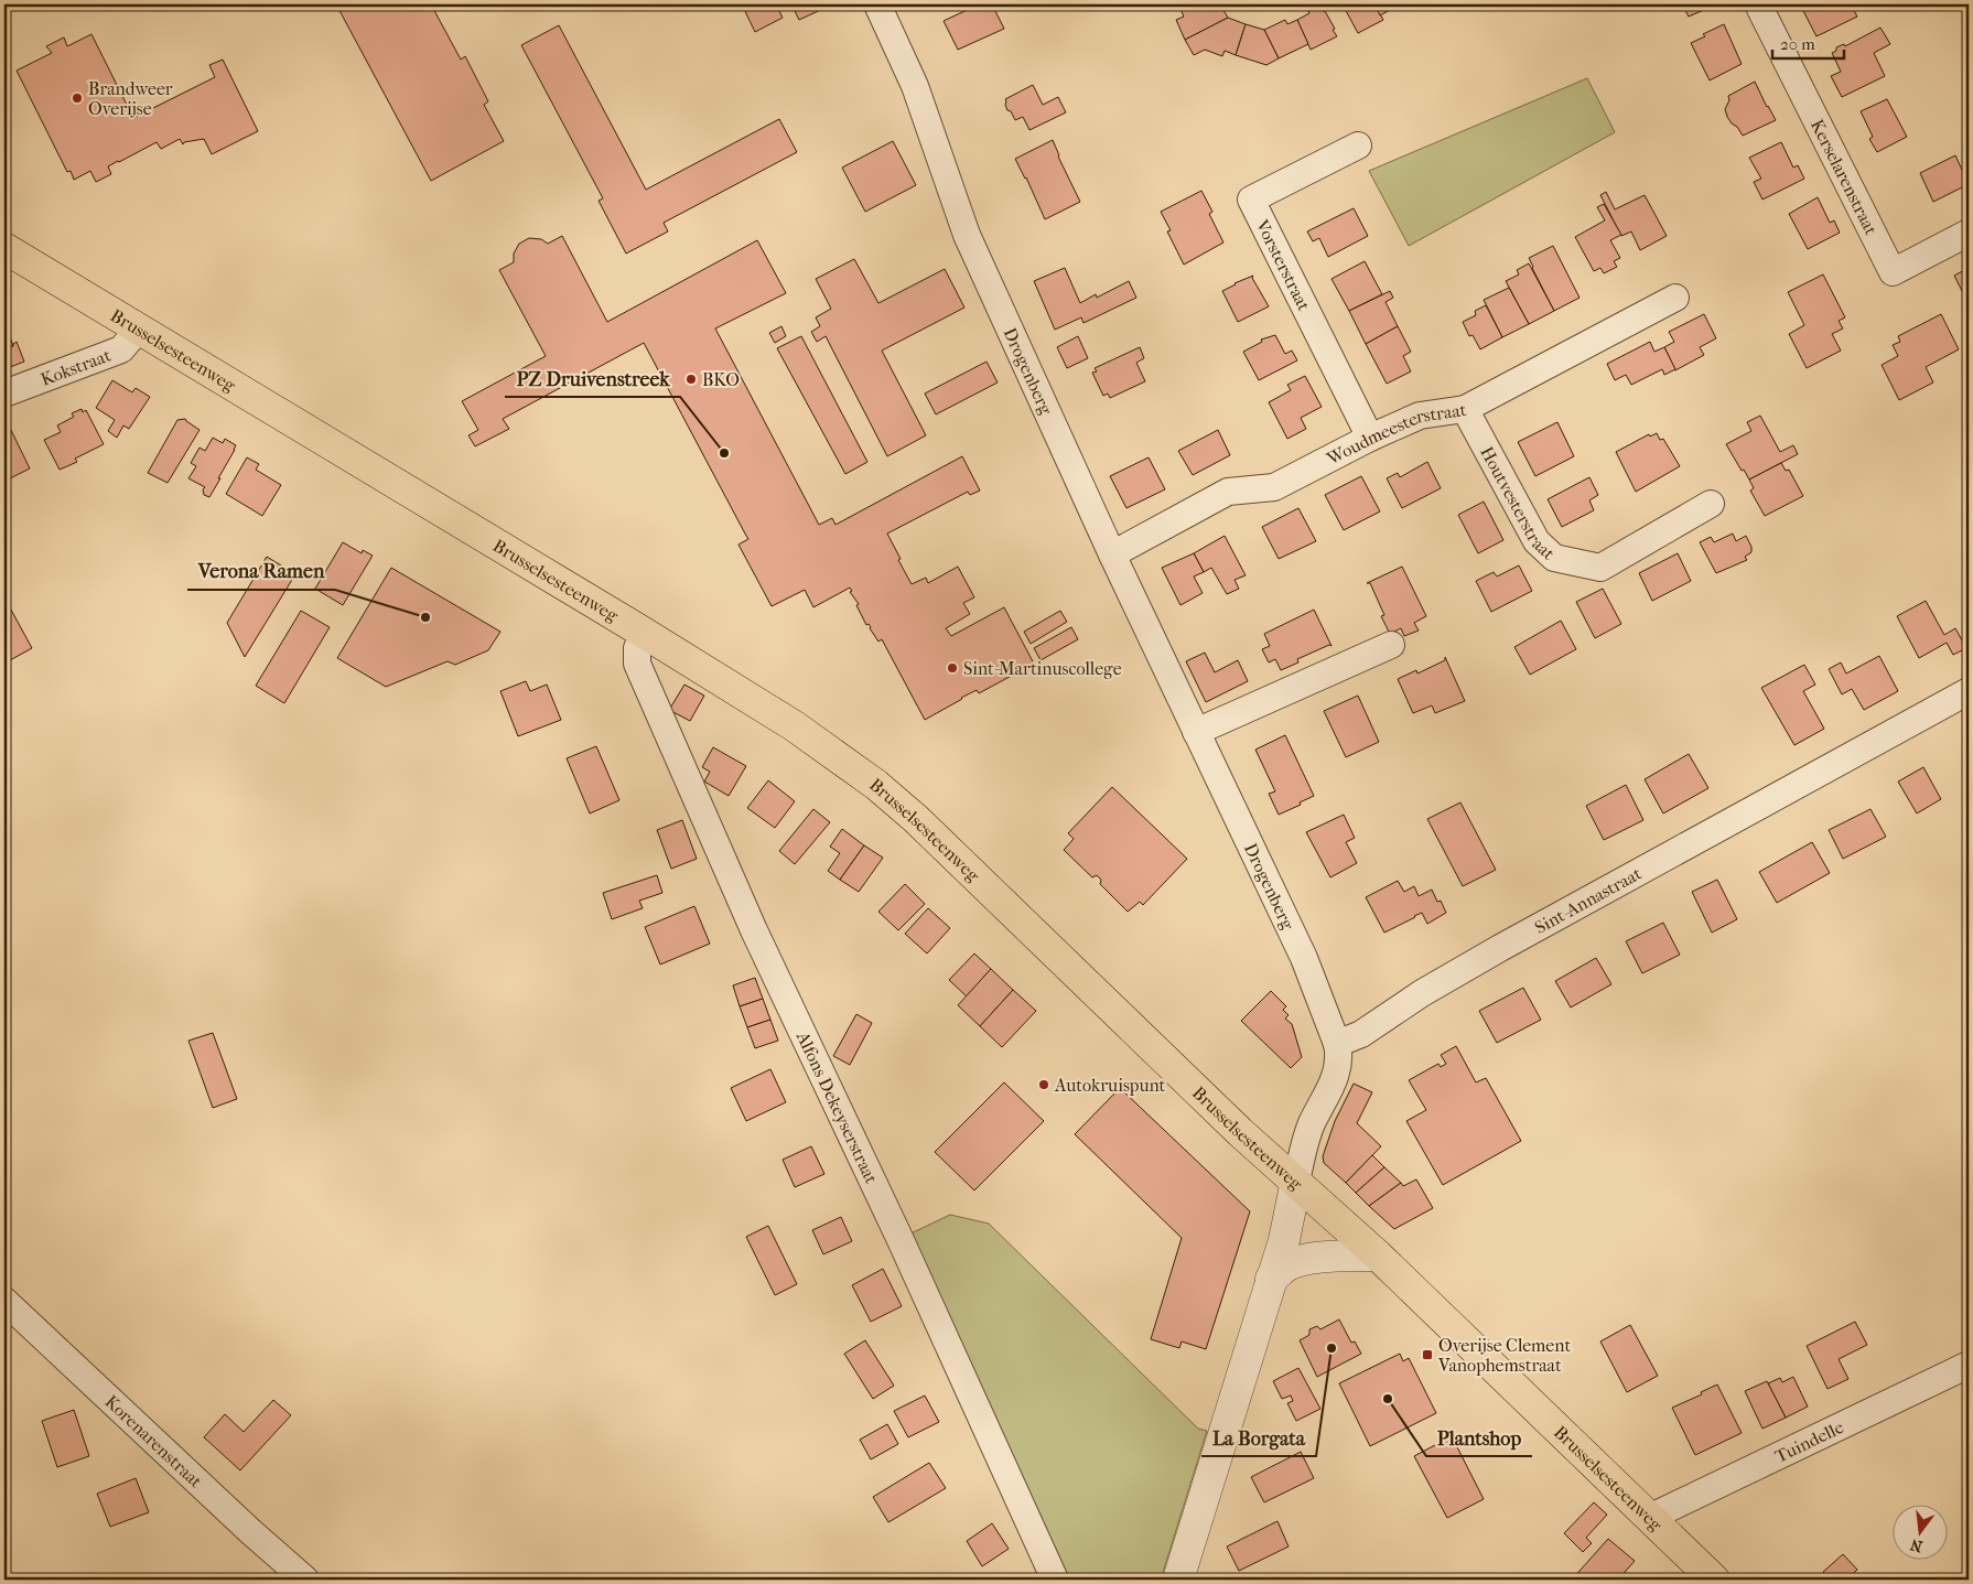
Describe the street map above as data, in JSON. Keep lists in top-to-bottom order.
{
  "streets": {
    "main road": ["Brusselsesteenweg"],
    "street": [
      "Kerselarenstraat",
      "Vorsterstraat",
      "Kokstraat",
      "Drogenberg",
      "Woudmeesterstraat",
      "Houtvesterstraat",
      "Sint-Annastraat",
      "Alfons Dekeyserstraat",
      "Korenarenstraat",
      "Tuindelle"
    ]
  },
  "crossings": [
    ["Vorsterstraat", "Woudmeesterstraat"],
    ["Brusselsesteenweg", "Kokstraat"],
    ["Brusselsesteenweg", "Alfons Dekeyserstraat"],
    ["Brusselsesteenweg", "Tuindelle"],
    ["Drogenberg", "Woudmeesterstraat"],
    ["Drogenberg", "Sint-Annastraat"],
    ["Woudmeesterstraat", "Houtvesterstraat"]
  ],
  "places": {
    "other": [
      "Brandweer Overijse",
      "BKO",
      "PZ Druivenstreek",
      "Verona Ramen",
      "Sint-Martinuscollege",
      "Autokruispunt",
      "La Borgata",
      "Plantshop"
    ],
    "transit": ["Overijse Clement Vanophemstraat"]
  },
  "scale_bar": "20 m",
  "north": "bottom"
}
